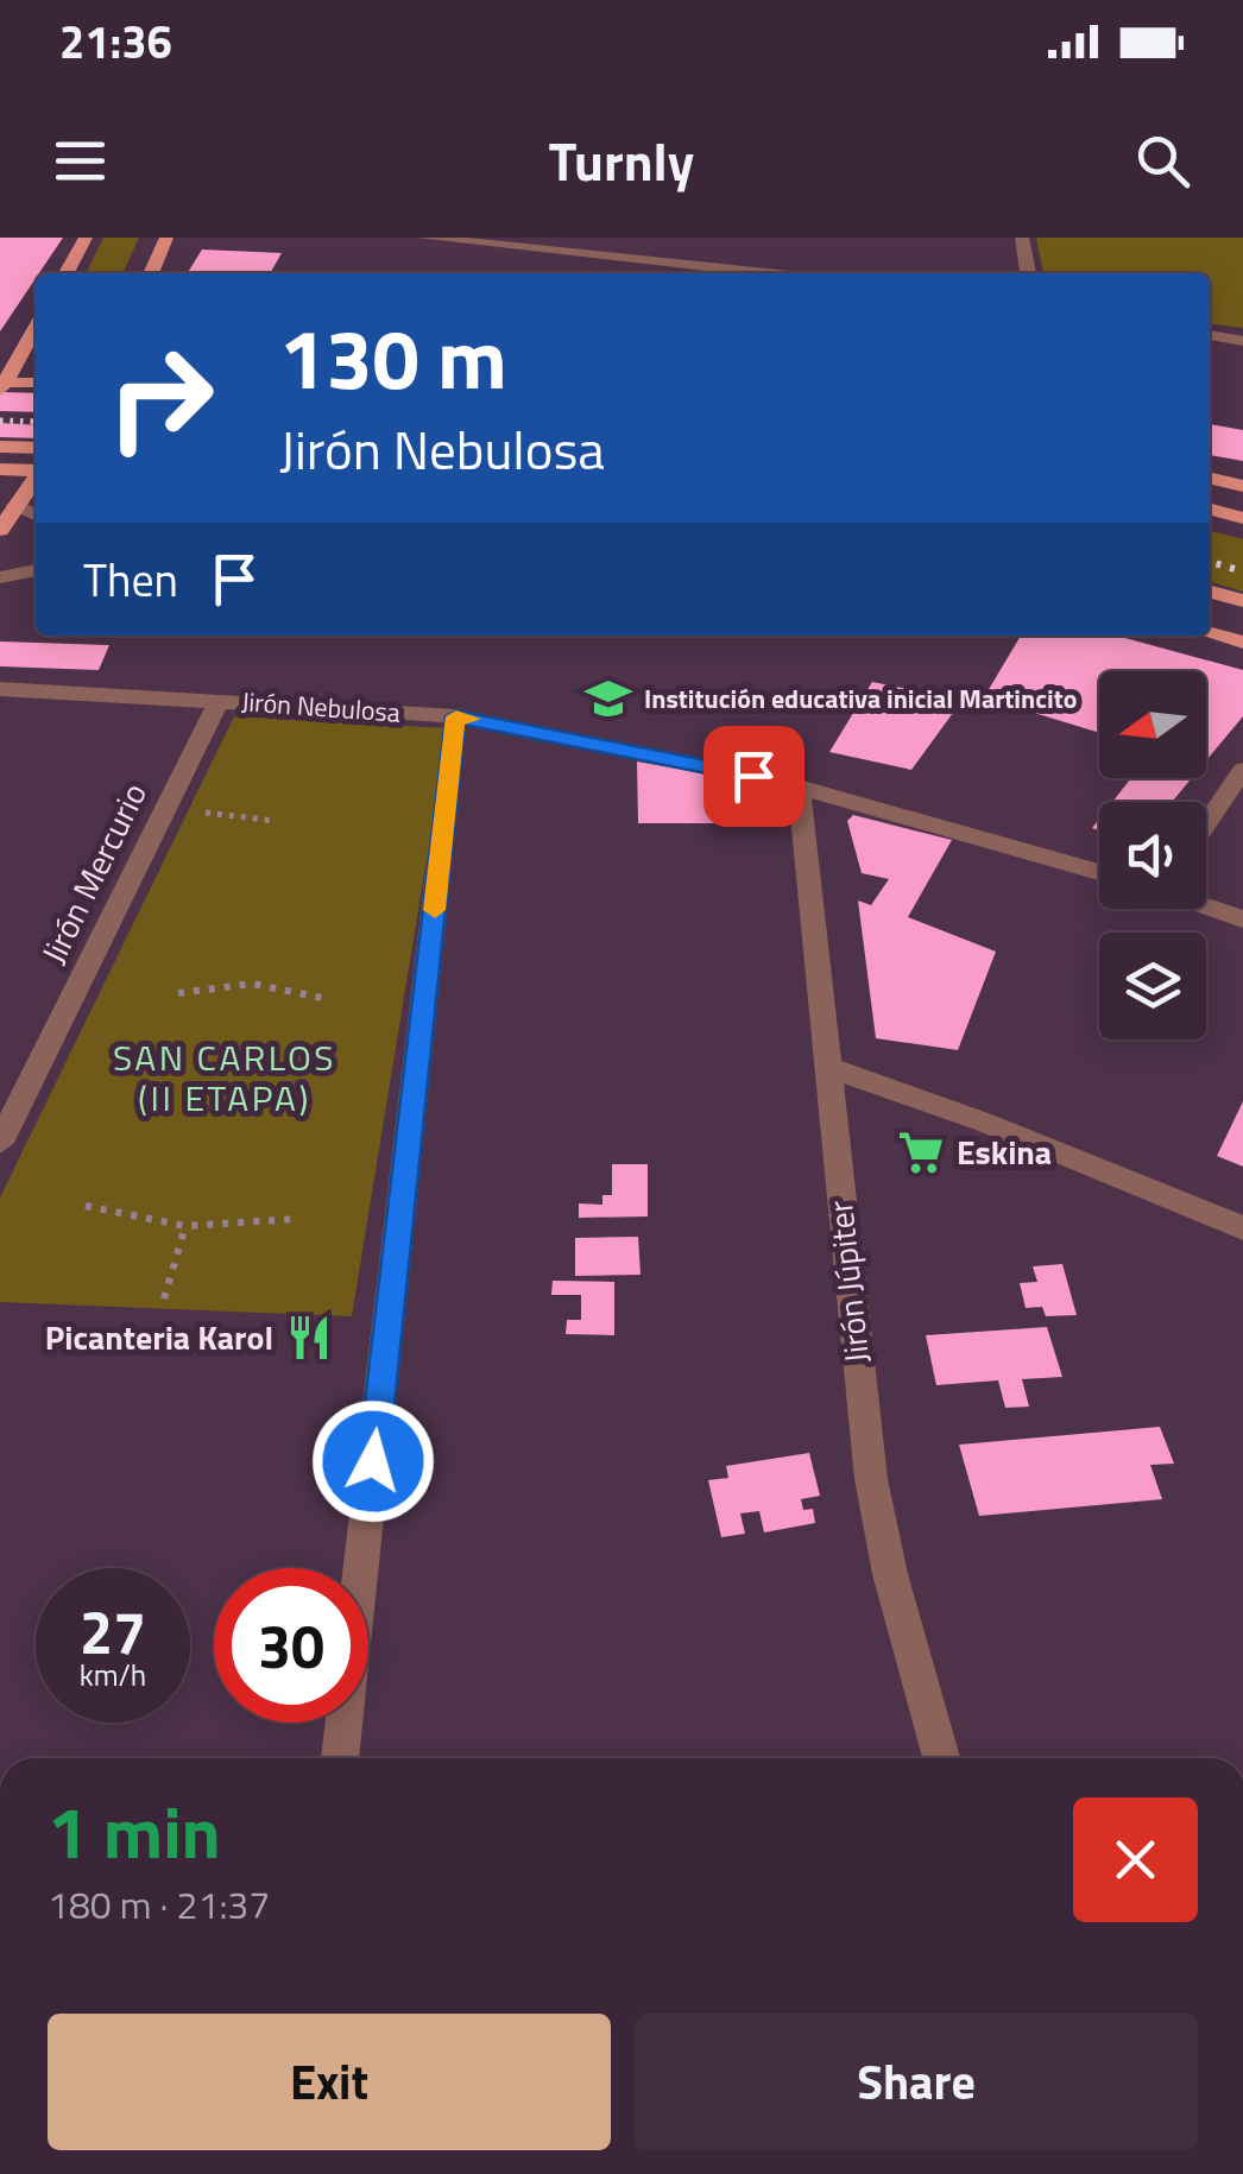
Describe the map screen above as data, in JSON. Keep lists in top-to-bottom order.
{
  "streets": {
    "street": ["Jirón Nebulosa", "Jirón Mercurio", "Jirón Júpiter"]
  },
  "crossings": [
    ["Jirón Nebulosa", "Jirón Mercurio"],
    ["Jirón Nebulosa", "Jirón Júpiter"]
  ],
  "districts": ["SAN CARLOS (II ETAPA)"],
  "places": {
    "school or university": ["Institución educativa inicial Martincito"],
    "supermarket": ["Eskina"],
    "restaurant": ["Picanteria Karol"]
  },
  "north": "left",
  "page": {
    "status": "21:36",
    "header": "Turnly",
    "turn": ["130 m", "Jirón Nebulosa"],
    "then": "Then",
    "speed": "27 km/h",
    "limit": "30",
    "heading": ["1 min", "180 m · 21:37"],
    "buttons": ["Exit", "Share"]
  }
}
